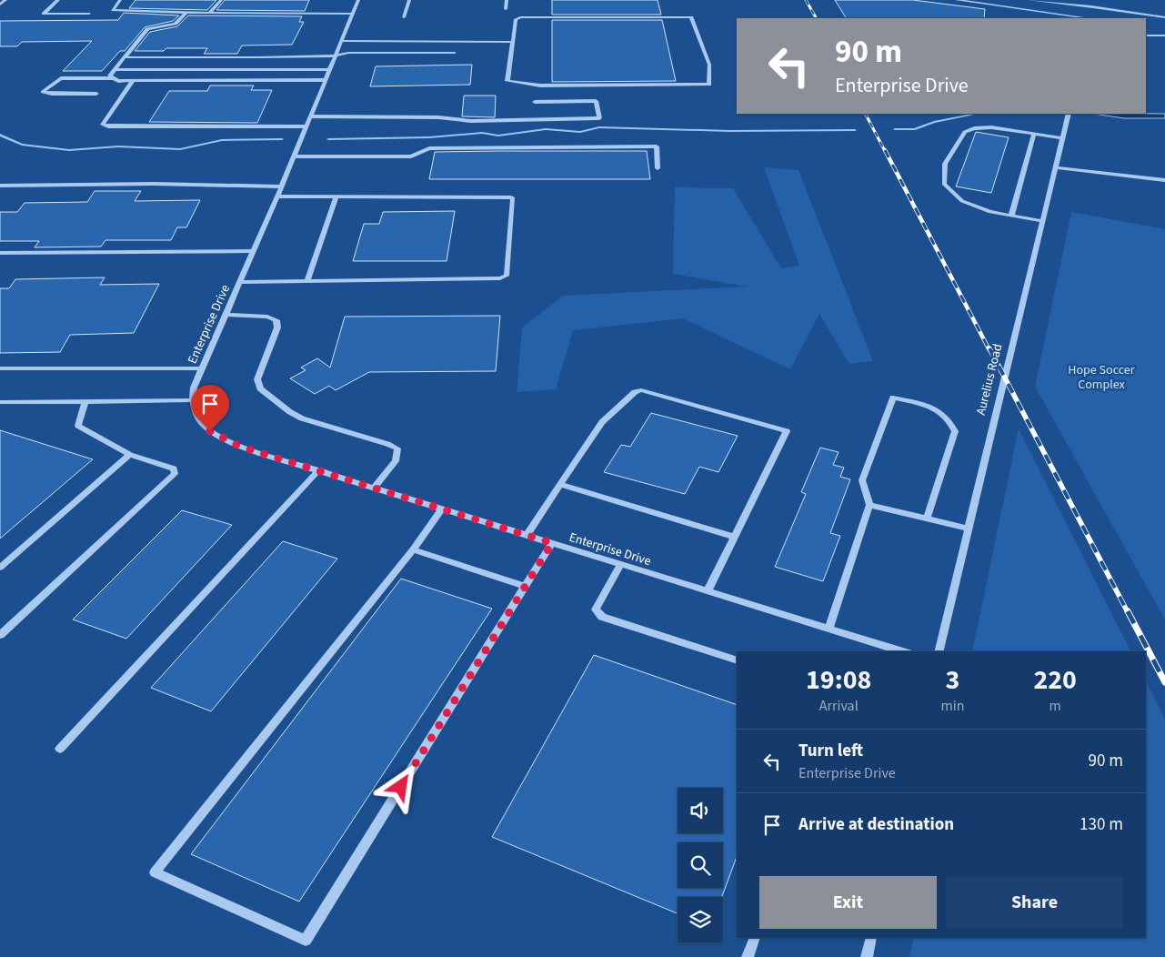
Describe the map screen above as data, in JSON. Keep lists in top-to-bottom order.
{
  "streets": {
    "street": ["Enterprise Drive", "Aurelius Road"]
  },
  "parks": ["Hope Soccer Complex"],
  "page": {
    "turn": ["90 m", "Enterprise Drive"],
    "eta": [
      "19:08",
      "Arrival",
      "3",
      "min",
      "220",
      "m"
    ],
    "list": [
      {
        "name": "Turn left",
        "note": "Enterprise Drive",
        "value": "90 m"
      },
      {
        "name": "Arrive at destination",
        "value": "130 m"
      }
    ],
    "buttons": ["Exit", "Share"]
  }
}
